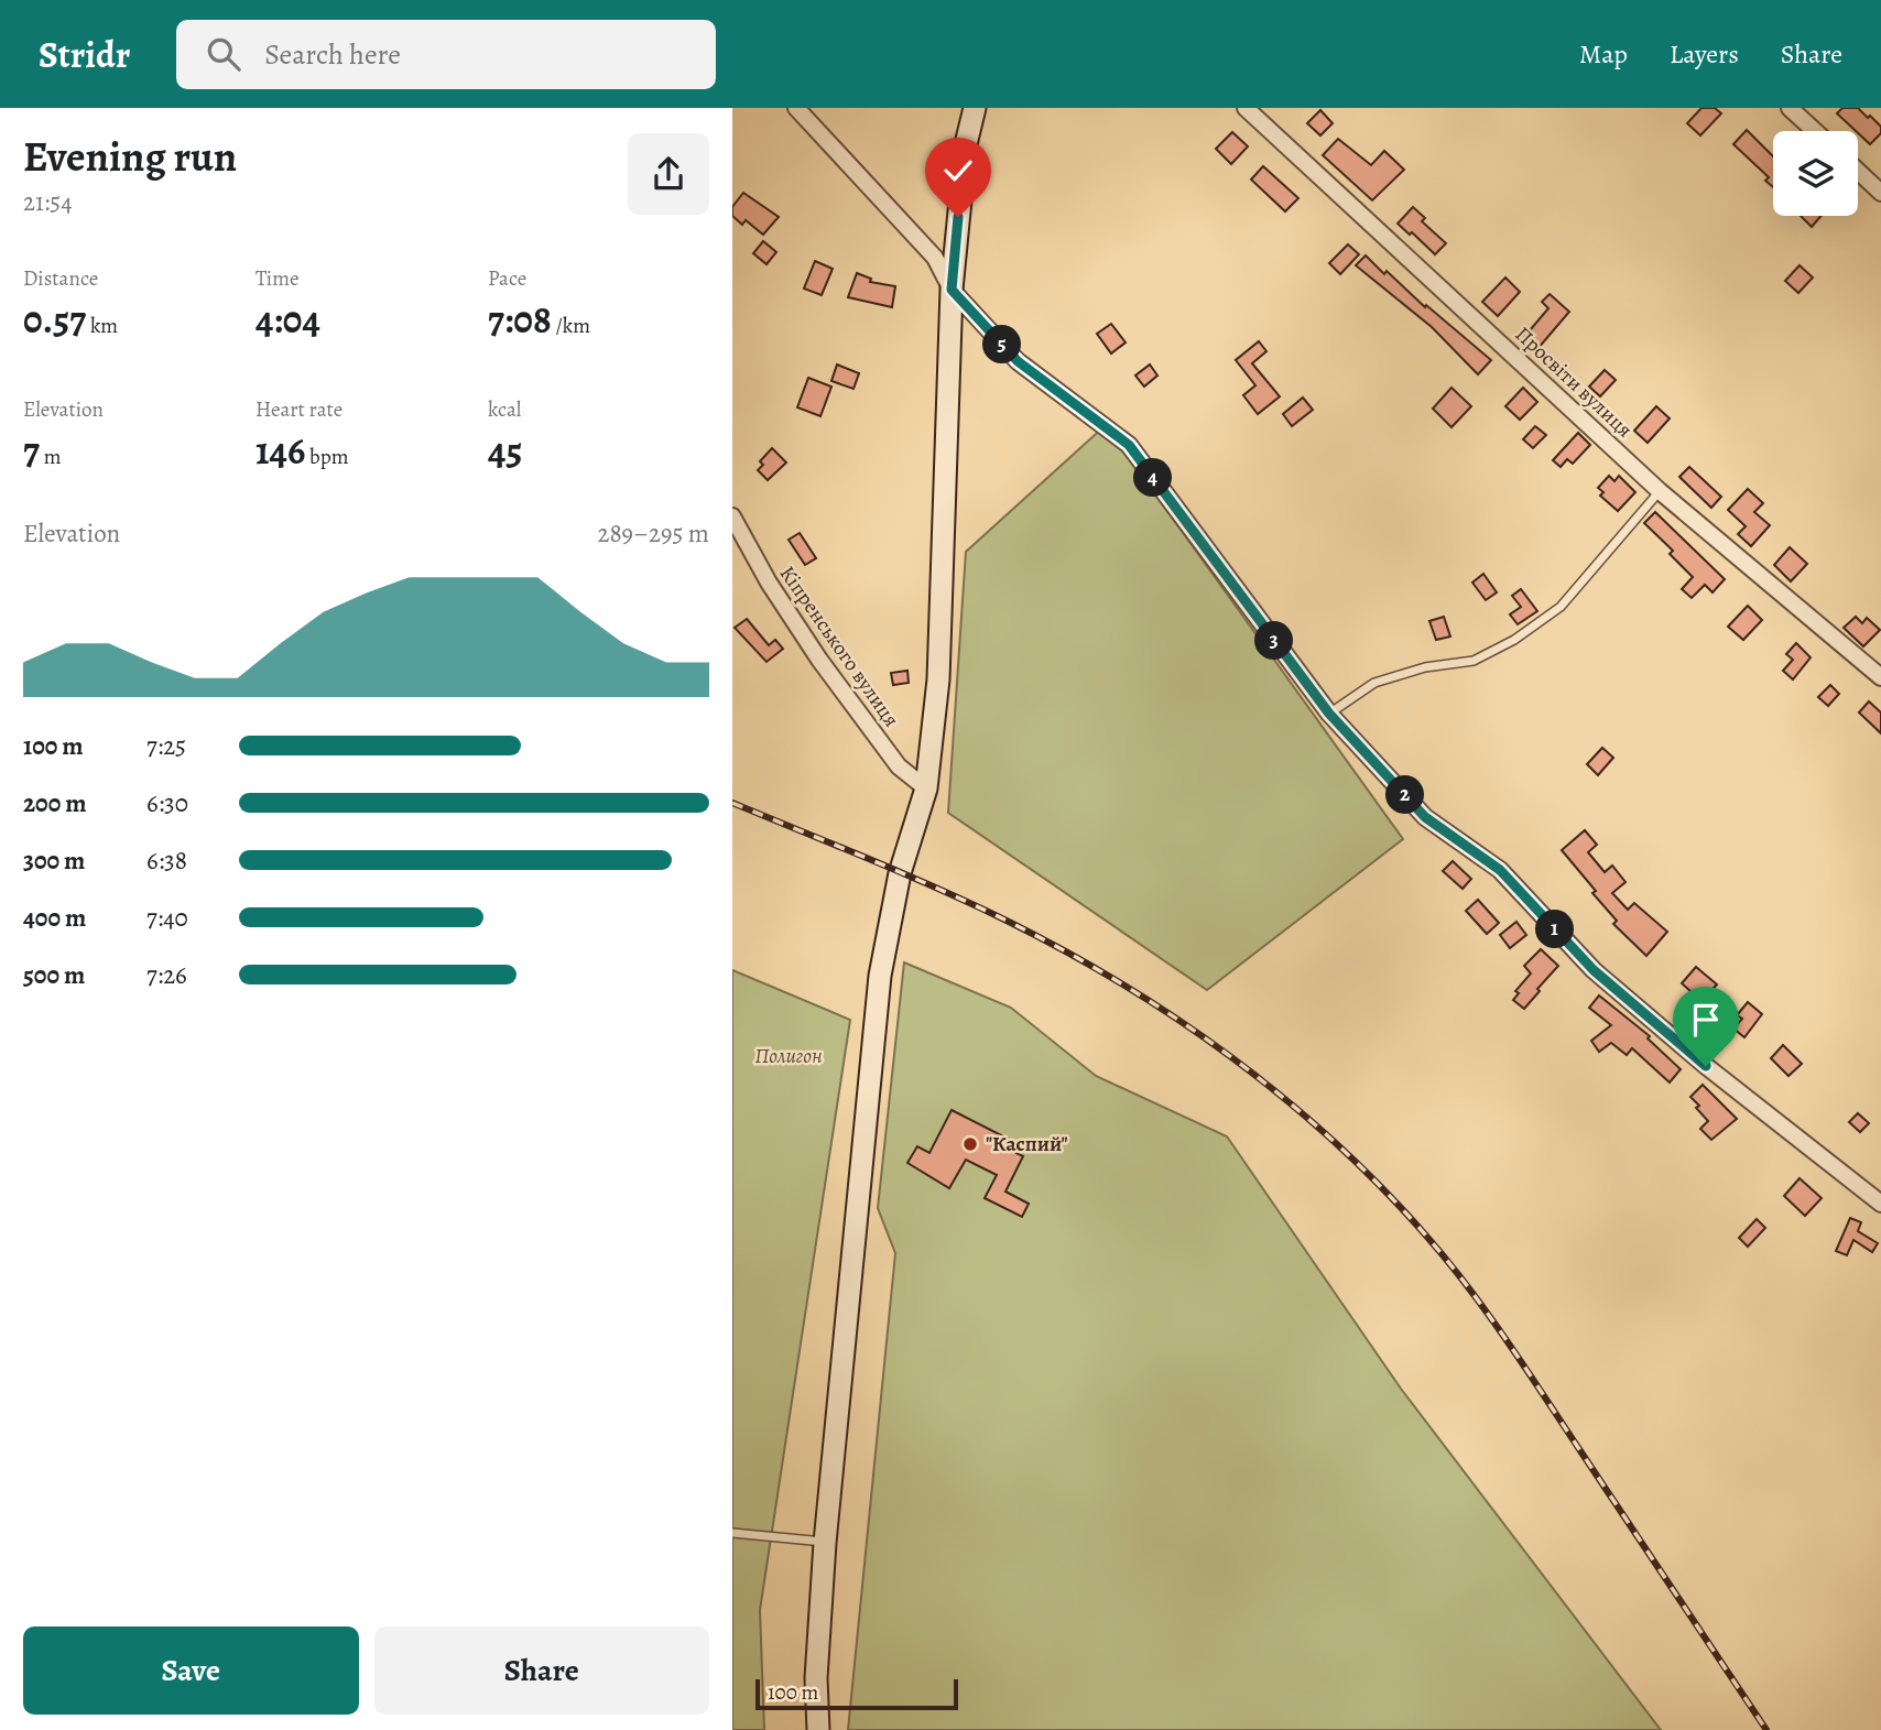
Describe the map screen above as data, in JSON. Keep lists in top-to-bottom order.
{
  "streets": {
    "street": ["Просвіти вулиця", "Кіпренського вулиця"]
  },
  "parks": ["Полигон"],
  "places": ["\"Каспий\""],
  "scale_bar": "100 m",
  "page": {
    "header": "Stridr",
    "search": "Search here",
    "nav": ["Map", "Layers", "Share"],
    "heading": ["Evening run", "21:54"],
    "stats": [
      ["Distance", "0.57 km"],
      ["Time", "4:04"],
      ["Pace", "7:08 /km"],
      ["Elevation", "7 m"],
      ["Heart rate", "146 bpm"],
      ["kcal", "45"]
    ],
    "pins": [
      "5",
      "4",
      "3",
      "2",
      "1"
    ],
    "chart": ["Elevation", "289–295 m"],
    "list": [
      {
        "name": "100 m",
        "note": "7:25"
      },
      {
        "name": "200 m",
        "note": "6:30"
      },
      {
        "name": "300 m",
        "note": "6:38"
      },
      {
        "name": "400 m",
        "note": "7:40"
      },
      {
        "name": "500 m",
        "note": "7:26"
      }
    ],
    "buttons": ["Save", "Share"],
    "scale": "100 m"
  }
}
